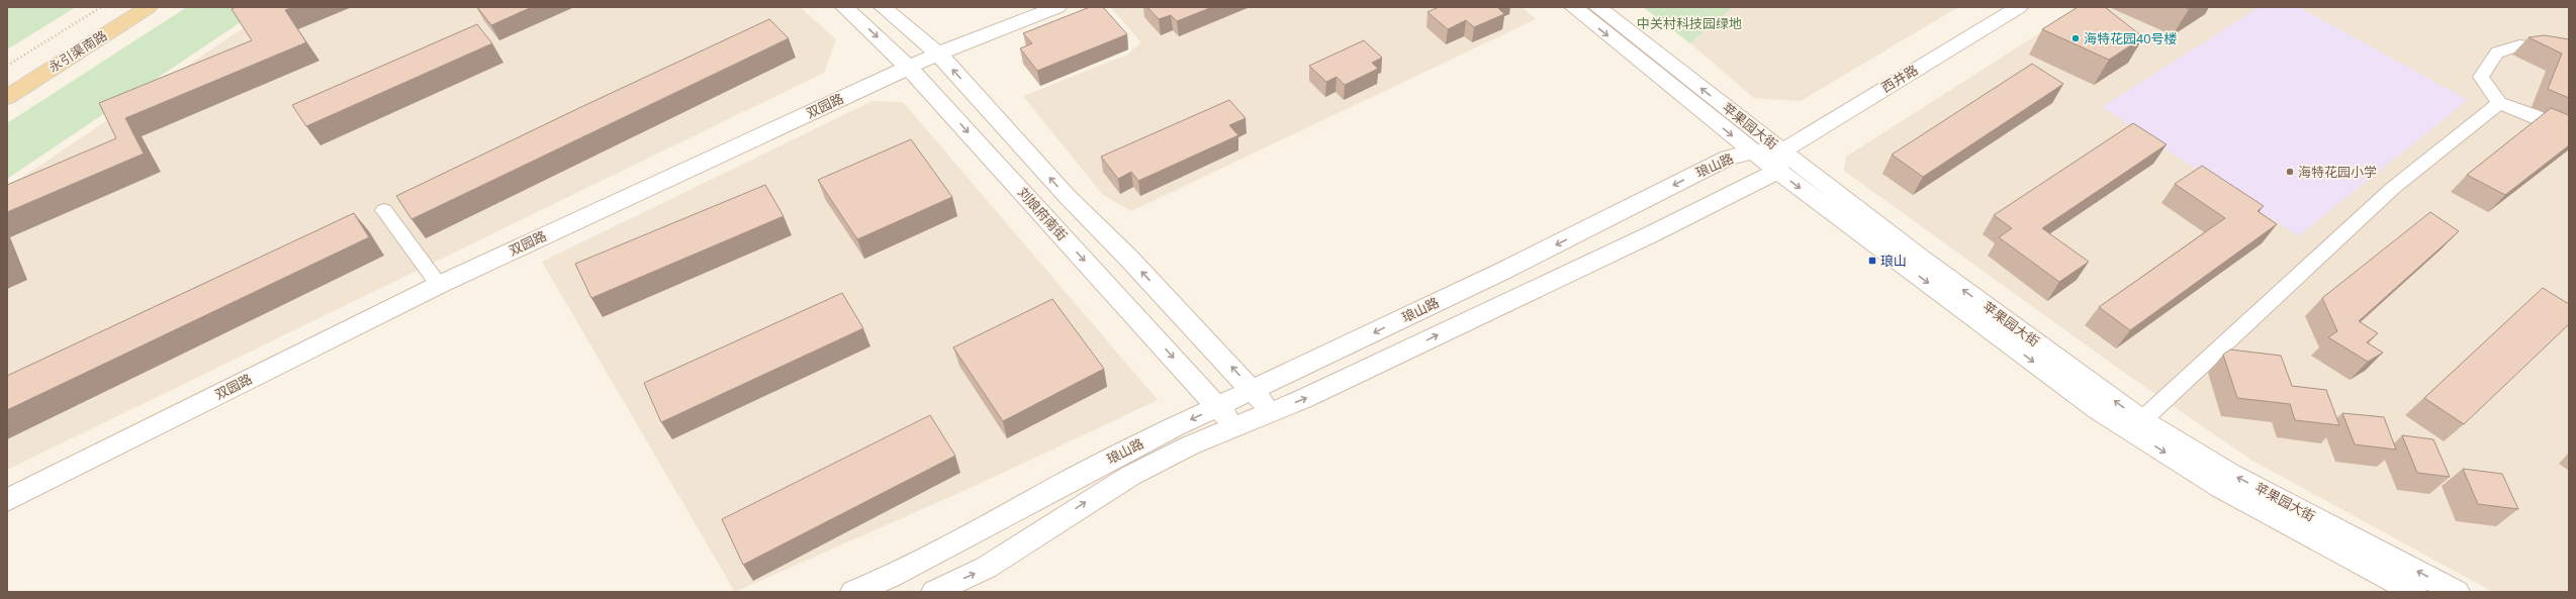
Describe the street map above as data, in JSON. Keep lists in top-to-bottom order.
{
  "streets": {
    "main road": [
      "永引渠南路",
      "西井路",
      "双园路",
      "苹果园大街",
      "琅山路",
      "刘娘府南街"
    ]
  },
  "crossings": [
    ["西井路", "苹果园大街"],
    ["西井路", "琅山路"],
    ["双园路", "刘娘府南街"],
    ["苹果园大街", "琅山路"],
    ["琅山路", "刘娘府南街"]
  ],
  "parks": ["中关村科技园绿地"],
  "places": {
    "other": ["海特花园40号楼", "海特花园小学"],
    "transit": ["琅山"]
  }
}
